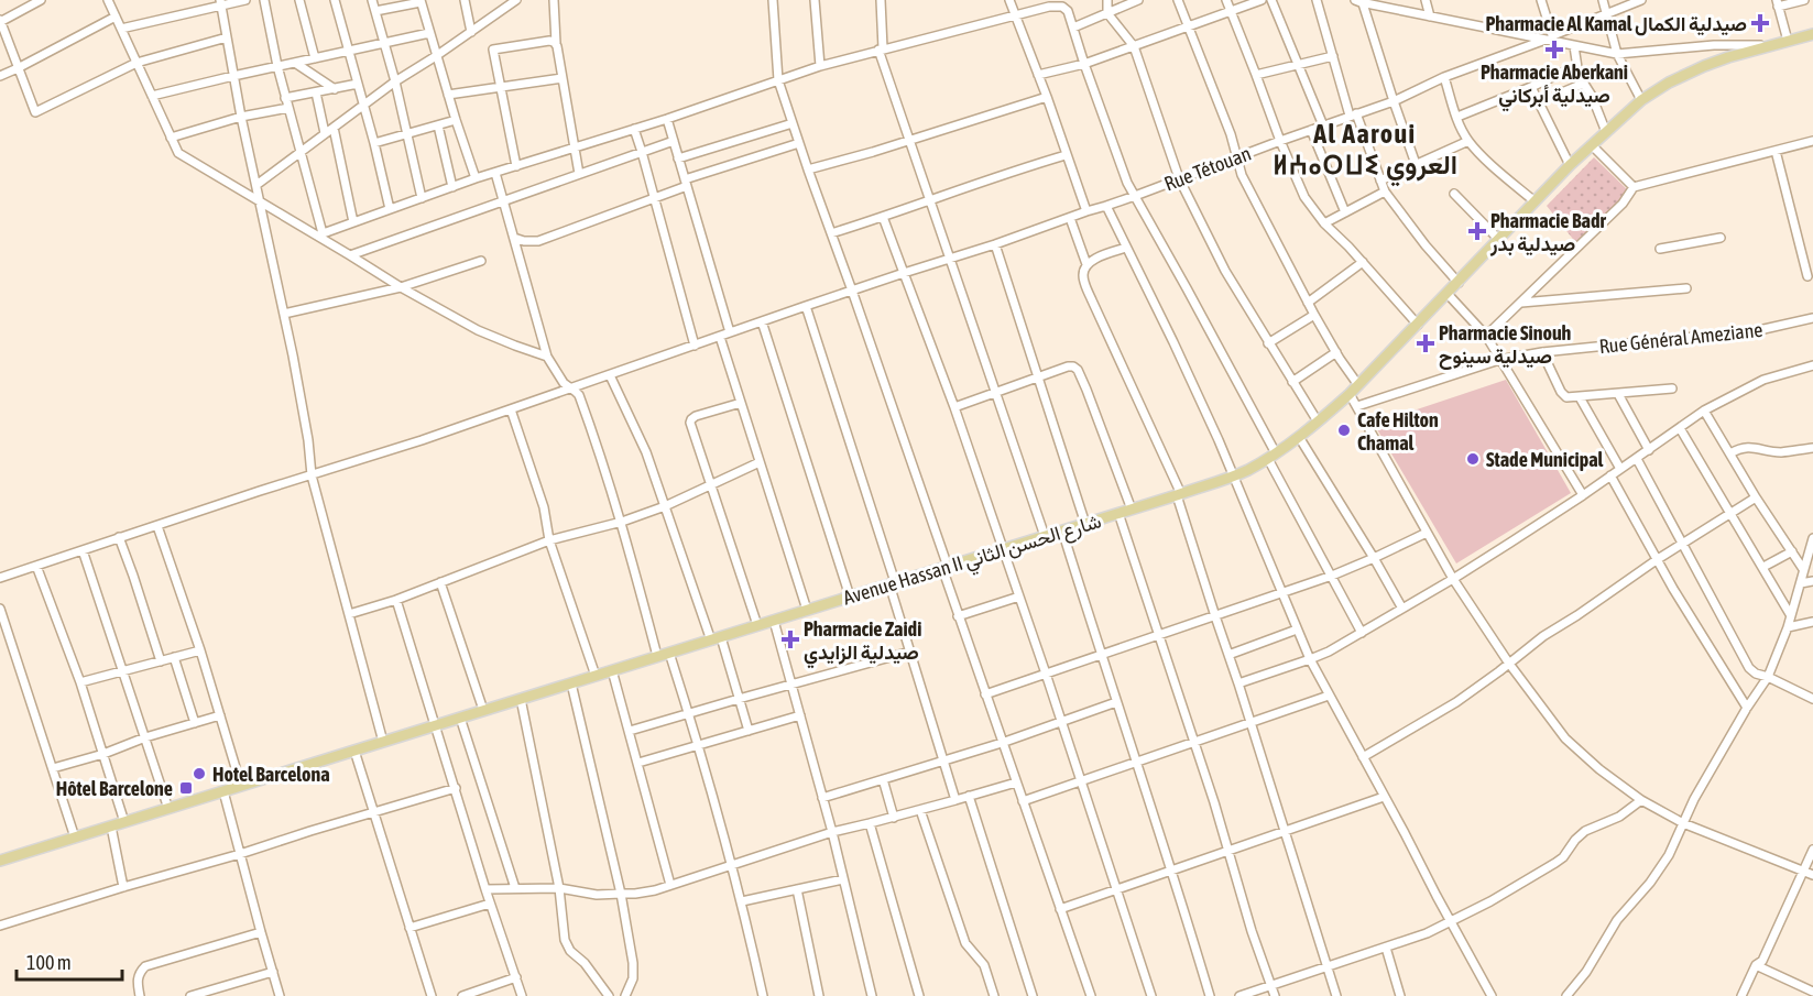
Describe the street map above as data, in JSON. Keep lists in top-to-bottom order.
{
  "streets": {
    "main road": ["Avenue Hassan II شارع الحسن الثاني"],
    "street": ["Rue Tétouan", "Rue Général Ameziane"]
  },
  "districts": ["Al Aaroui ⵍⵄⴰⵔⵡⵉ العروي"],
  "places": {
    "health": [
      "Pharmacie Al Kamal صيدلية الكمال",
      "Pharmacie Aberkani صيدلية أبركاني",
      "Pharmacie Badr صيدلية بدر",
      "Pharmacie Sinouh صيدلية سينوح",
      "Pharmacie Zaidi صيدلية الزايدي"
    ],
    "other": ["Cafe Hilton Chamal", "Stade Municipal", "Hotel Barcelona"],
    "transit": ["Hôtel Barcelone"]
  },
  "scale_bar": "100 m"
}
